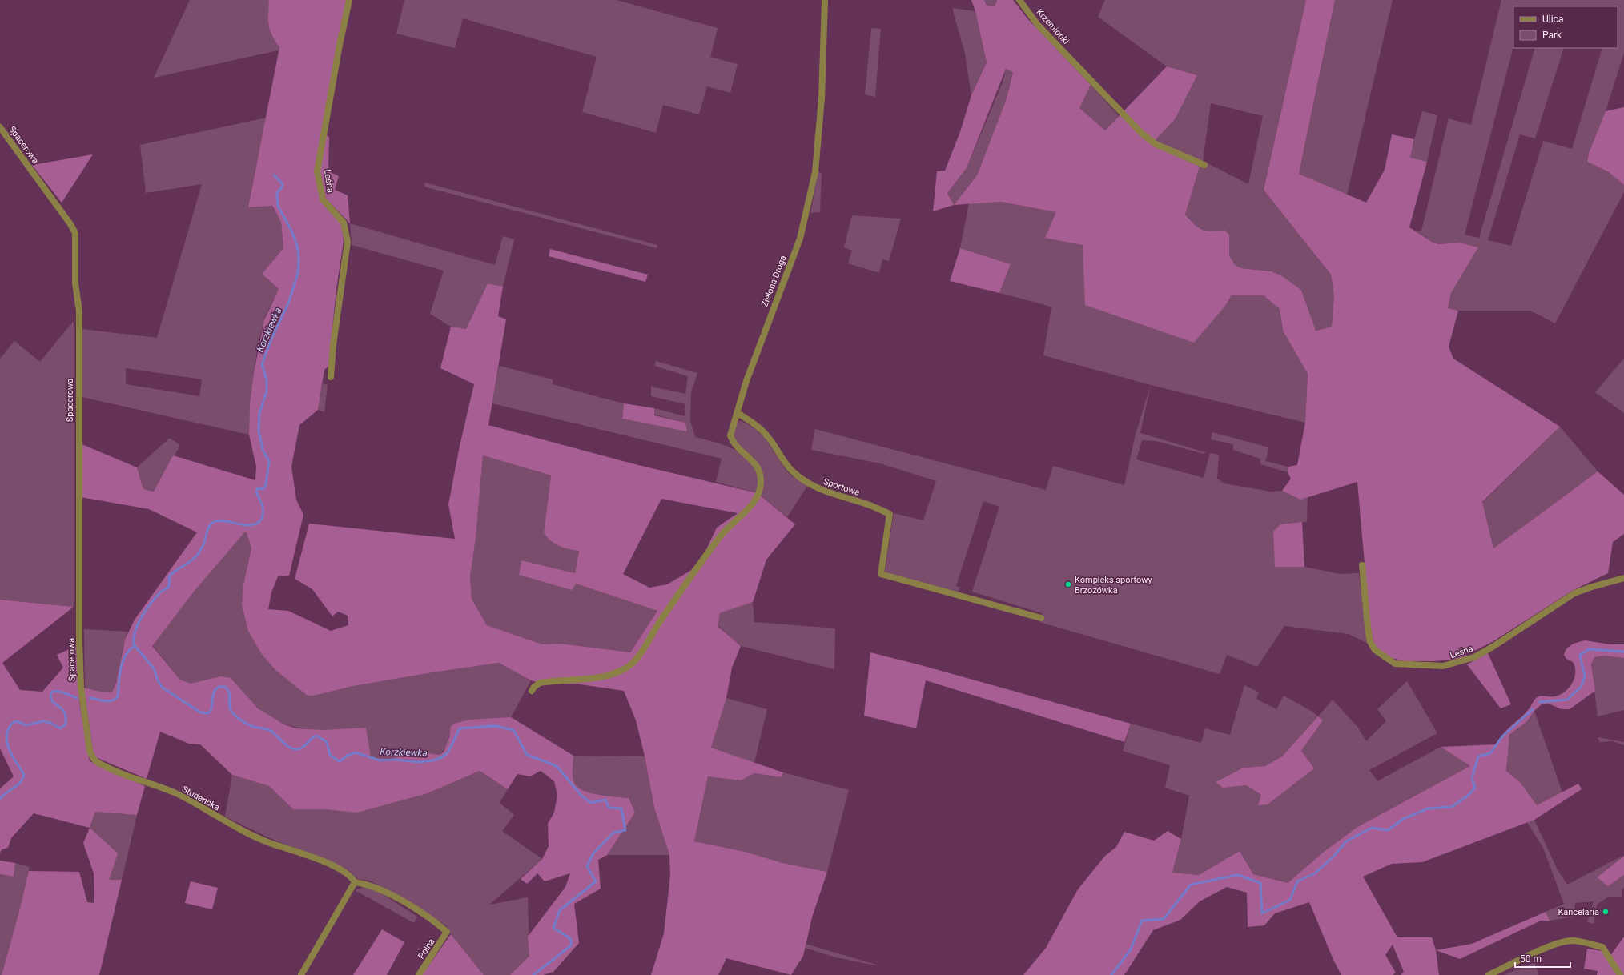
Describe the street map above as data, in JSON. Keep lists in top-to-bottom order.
{
  "streets": {
    "street": [
      "Krzemionki",
      "Spacerowa",
      "Leśna",
      "Zielona Droga",
      "Sportowa",
      "Studencka",
      "Polna"
    ]
  },
  "crossings": [
    ["Spacerowa", "Studencka"],
    ["Zielona Droga", "Sportowa"],
    ["Studencka", "Polna"]
  ],
  "water": ["Korzkiewka"],
  "places": ["Kompleks sportowy Brzozówka", "Kancelaria"],
  "legend": ["Ulica", "Park"],
  "scale_bar": "50 m"
}
